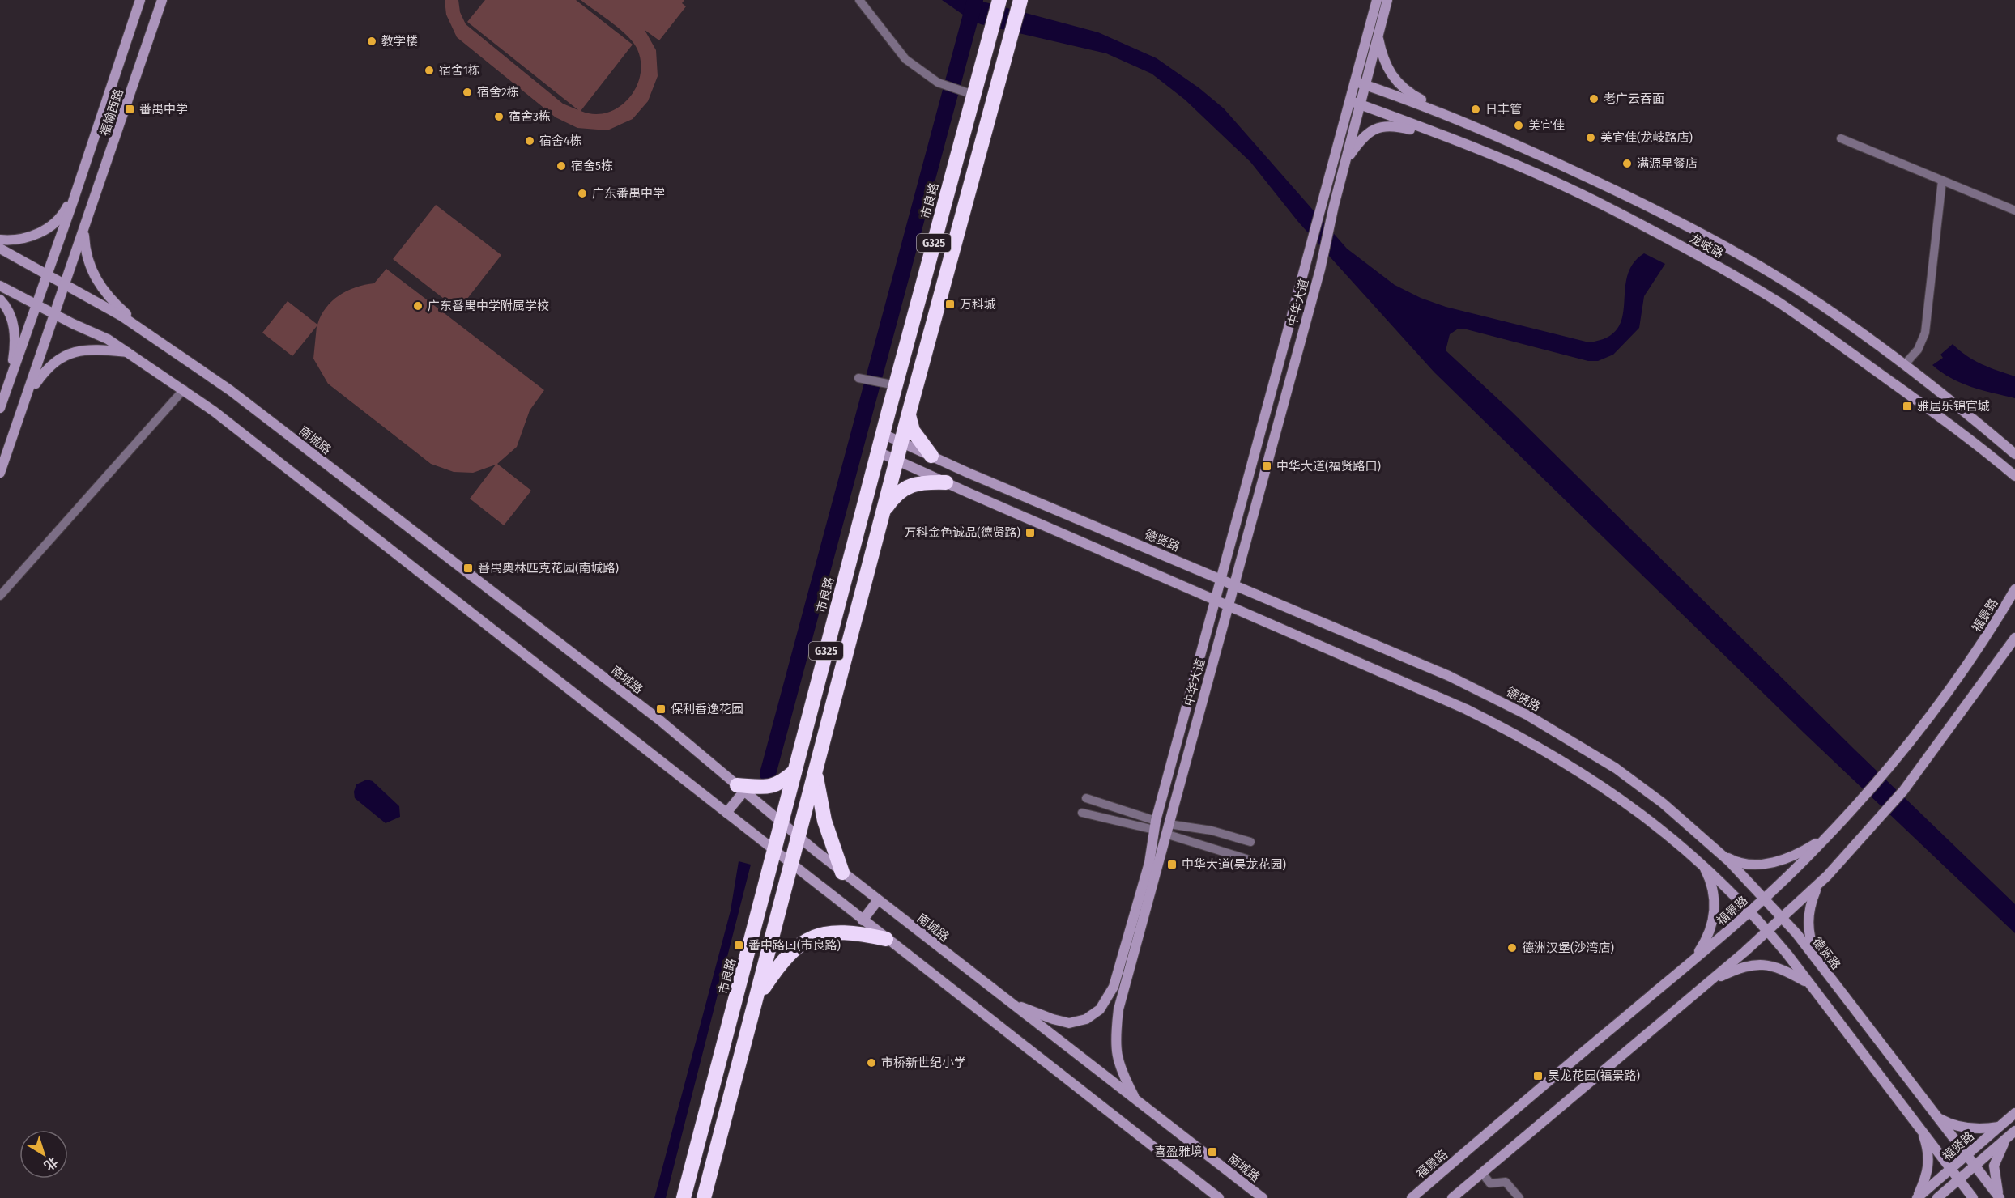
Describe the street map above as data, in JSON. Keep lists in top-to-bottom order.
{
  "streets": {
    "highway": ["市良路", "G325"],
    "street": [
      "福愉西路",
      "龙岐路",
      "中华大道",
      "南城路",
      "德贤路",
      "福景路",
      "福贤路"
    ]
  },
  "crossings": [
    ["福愉西路", "南城路"],
    ["市良路", "南城路"],
    ["市良路", "德贤路"],
    ["G325", "南城路"],
    ["G325", "德贤路"],
    ["龙岐路", "中华大道"],
    ["中华大道", "南城路"],
    ["中华大道", "德贤路"],
    ["德贤路", "福景路"],
    ["德贤路", "福贤路"]
  ],
  "places": {
    "other": [
      "教学楼",
      "宿舍1栋",
      "宿舍2栋",
      "老广云吞面",
      "日丰管",
      "宿舍3栋",
      "美宜佳",
      "美宜佳(龙岐路店)",
      "宿舍4栋",
      "满源早餐店",
      "宿舍5栋",
      "广东番禺中学",
      "广东番禺中学附属学校",
      "德洲汉堡(沙湾店)",
      "市桥新世纪小学"
    ],
    "transit": [
      "番禺中学",
      "万科城",
      "雅居乐锦官城",
      "中华大道(福贤路口)",
      "万科金色诚品(德贤路)",
      "番禺奥林匹克花园(南城路)",
      "保利香逸花园",
      "中华大道(昊龙花园)",
      "番中路口(市良路)",
      "昊龙花园(福景路)",
      "喜盈雅境"
    ]
  },
  "north": "bottom right"
}
